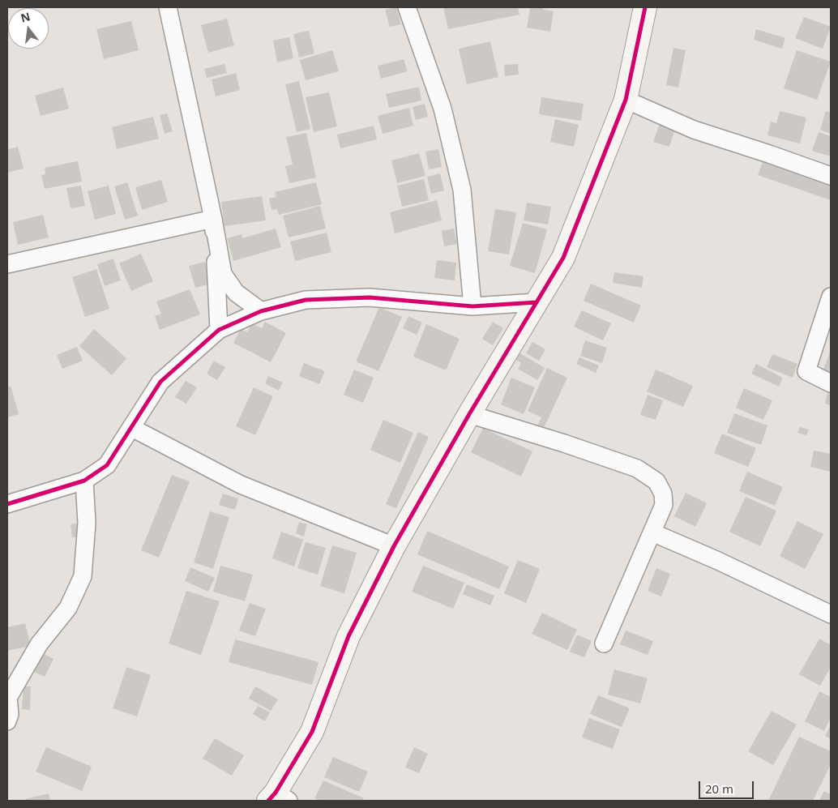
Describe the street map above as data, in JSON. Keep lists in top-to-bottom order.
{
  "scale_bar": "20 m",
  "north": "top"
}
